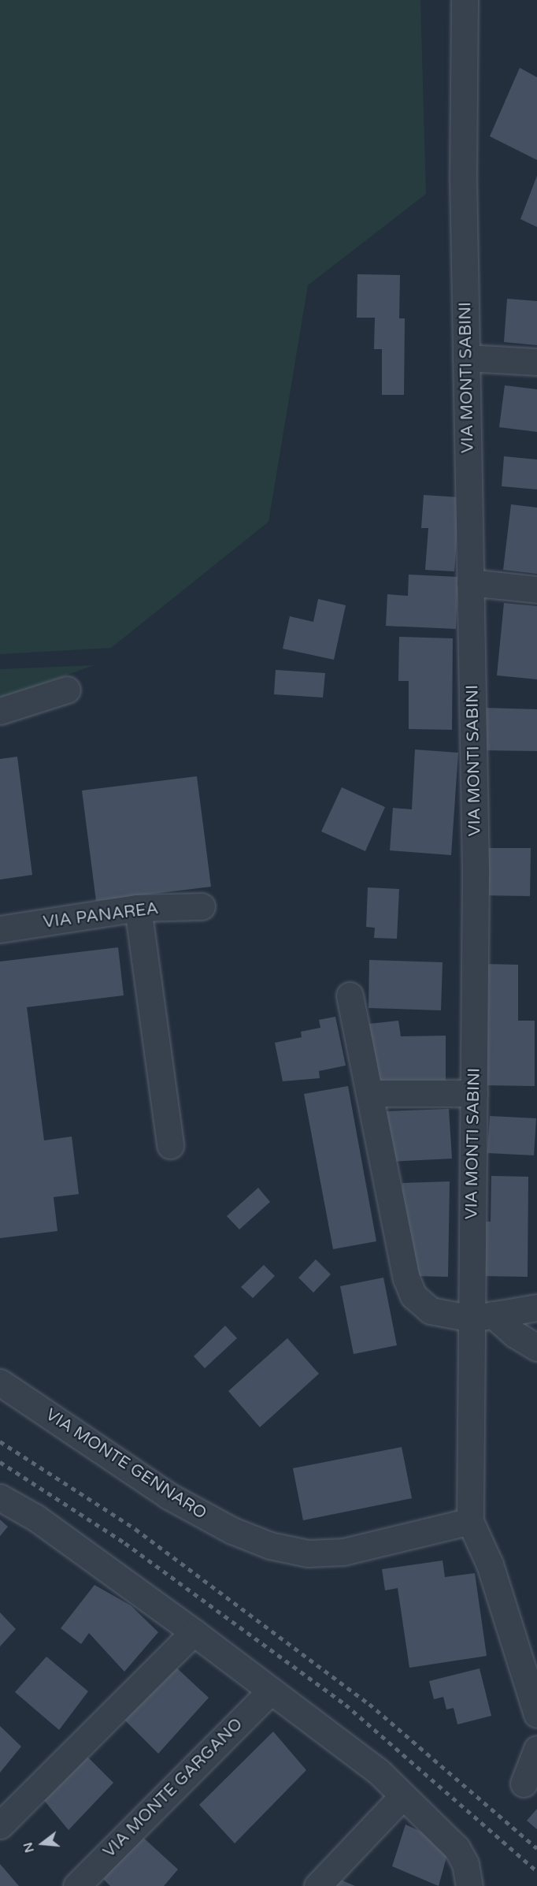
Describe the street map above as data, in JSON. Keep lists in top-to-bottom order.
{
  "streets": {
    "street": [
      "VIA MONTI SABINI",
      "VIA PANAREA",
      "VIA MONTE GENNARO",
      "VIA MONTE GARGANO"
    ]
  },
  "crossings": [
    ["VIA MONTI SABINI", "VIA MONTE GENNARO"]
  ],
  "north": "left"
}
